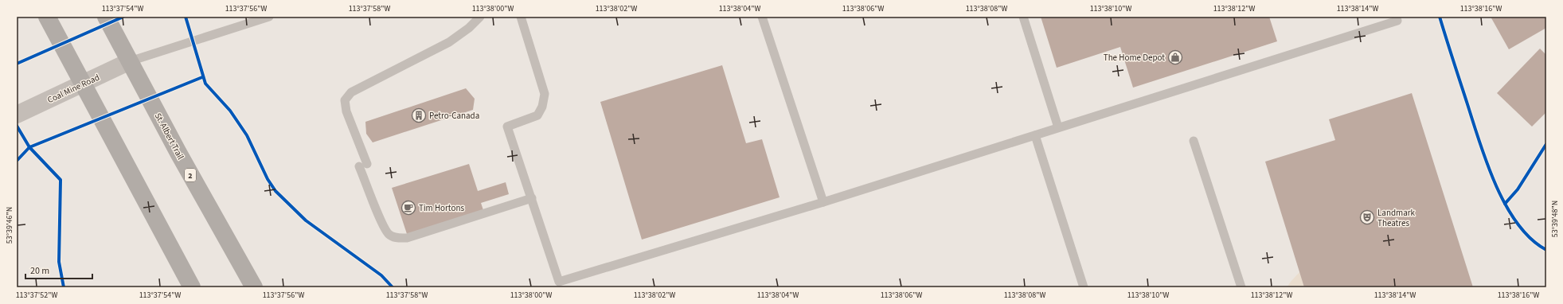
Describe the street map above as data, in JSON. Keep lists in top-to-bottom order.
{
  "streets": {
    "main road": ["St. Albert Trail", "2"],
    "street": ["Coal Mine Road"]
  },
  "crossings": [
    ["Coal Mine Road", "St. Albert Trail"]
  ],
  "places": {
    "shop": ["The Home Depot"],
    "building": ["Petro-Canada"],
    "cafe": ["Tim Hortons"],
    "theatre": ["Landmark Theatres"]
  },
  "scale_bar": "20 m",
  "coordinates": [
    "113°37'54\"W",
    "113°37'56\"W",
    "113°37'58\"W",
    "113°38'00\"W",
    "113°38'02\"W",
    "113°38'04\"W",
    "113°38'06\"W",
    "113°38'08\"W",
    "113°38'10\"W",
    "113°38'12\"W",
    "113°38'14\"W",
    "113°38'16\"W",
    "53°39'48\"N",
    "53°39'46\"N",
    "113°37'52\"W"
  ]
}
